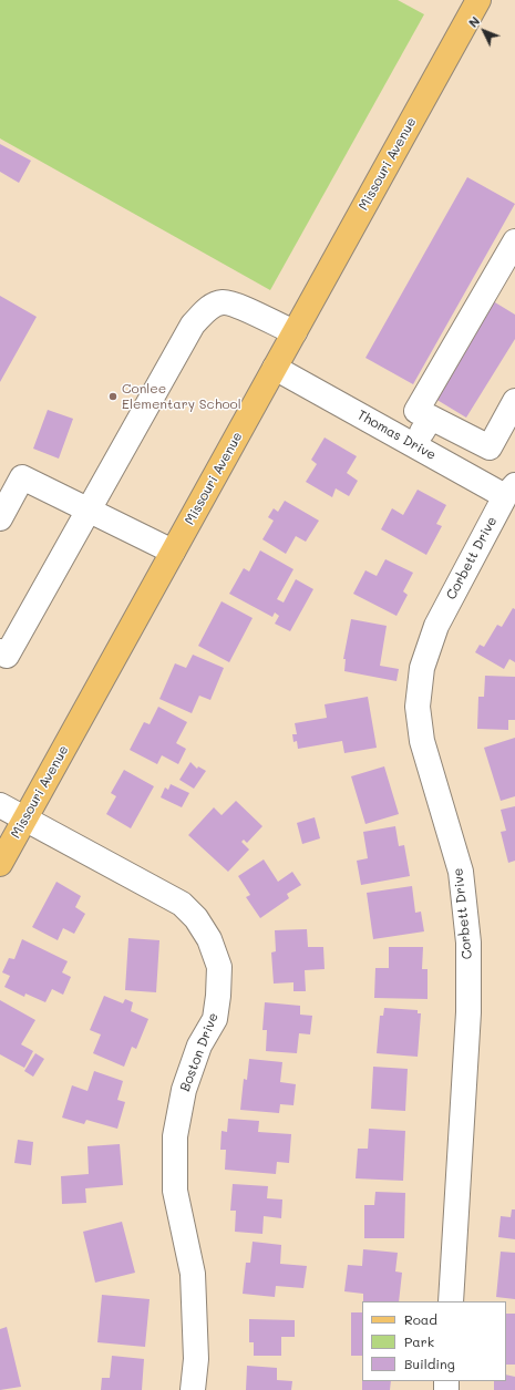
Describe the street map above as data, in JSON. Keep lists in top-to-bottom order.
{
  "streets": {
    "main road": ["Missouri Avenue"],
    "street": ["Thomas Drive", "Corbett Drive", "Boston Drive"]
  },
  "crossings": [
    ["Missouri Avenue", "Thomas Drive"],
    ["Missouri Avenue", "Boston Drive"],
    ["Thomas Drive", "Corbett Drive"]
  ],
  "places": ["Conlee Elementary School"],
  "legend": ["Road", "Park", "Building"],
  "north": "top left"
}
